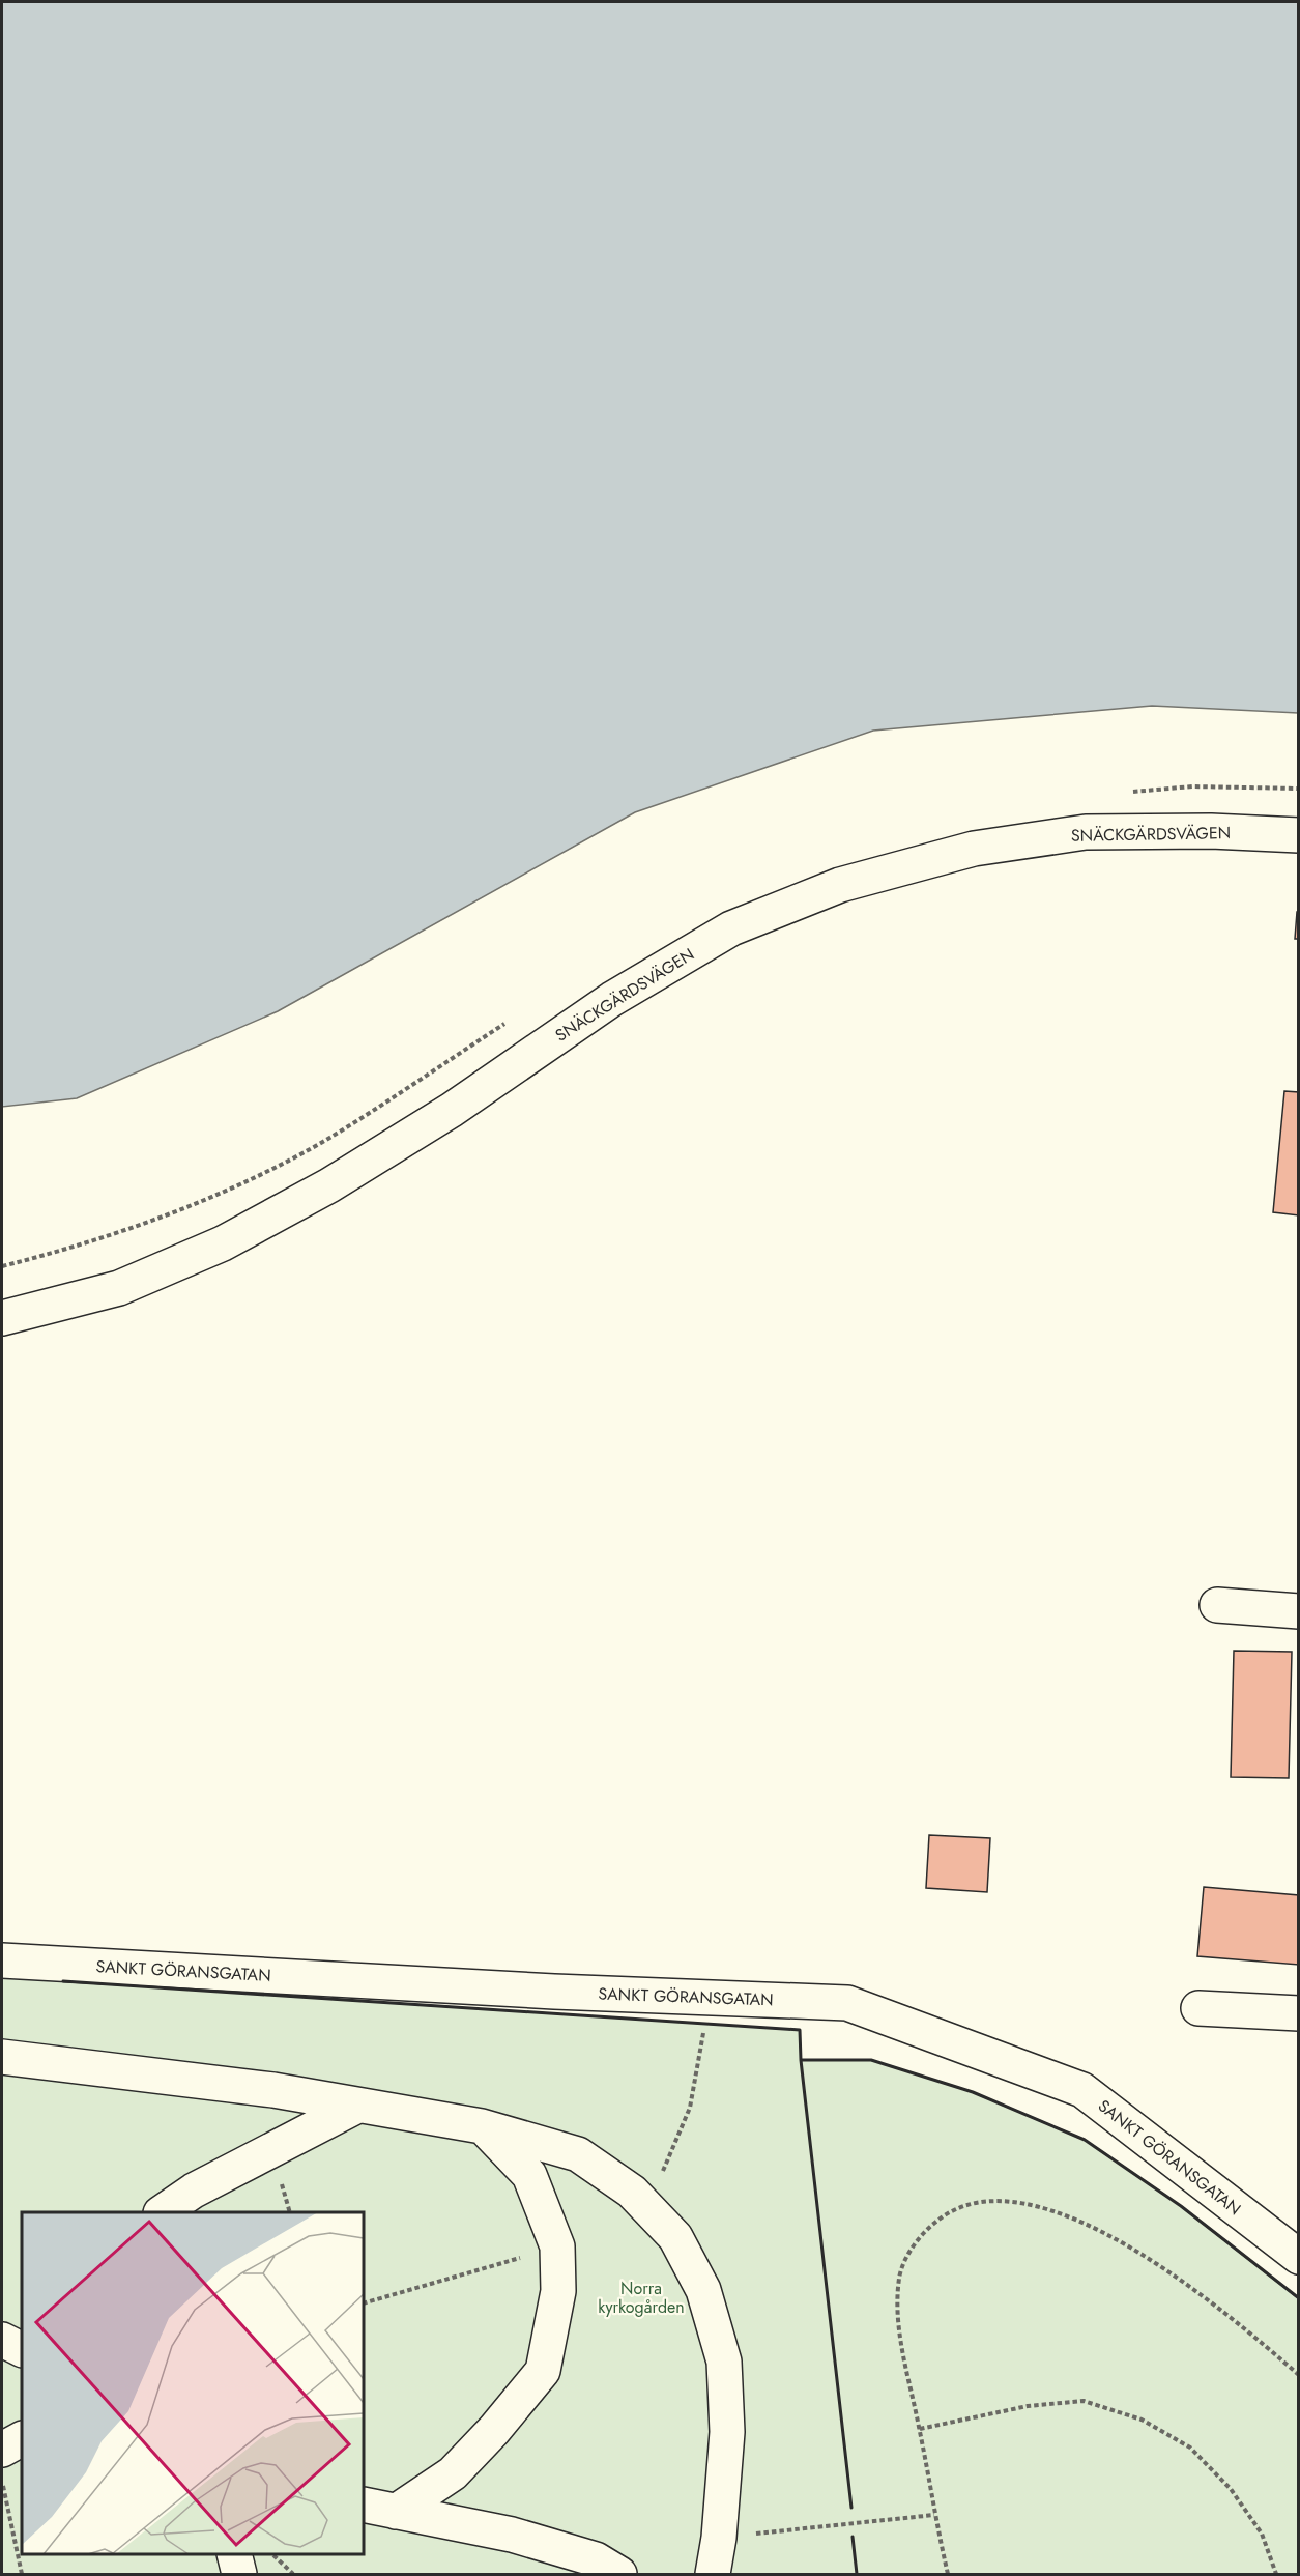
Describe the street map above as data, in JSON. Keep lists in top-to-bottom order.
{
  "streets": {
    "street": ["SNÄCKGÄRDSVÄGEN", "SANKT GÖRANSGATAN"]
  },
  "parks": ["Norra kyrkogården"]
}
